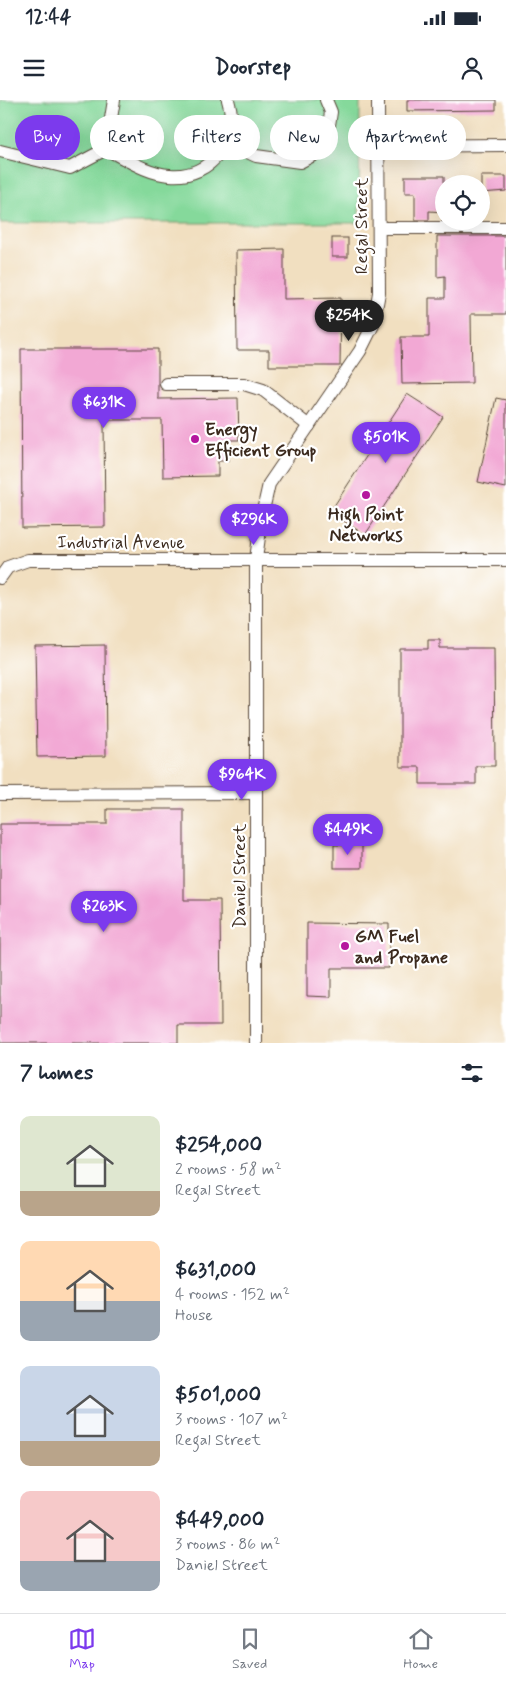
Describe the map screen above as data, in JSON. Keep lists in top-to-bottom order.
{
  "streets": {
    "street": ["Regal Street", "Industrial Avenue", "Daniel Street"]
  },
  "crossings": [
    ["Regal Street", "Industrial Avenue"],
    ["Regal Street", "Daniel Street"],
    ["Industrial Avenue", "Daniel Street"]
  ],
  "places": ["Energy Efficient Group", "High Point Networks", "GM Fuel and Propane"],
  "page": {
    "status": "12:44",
    "header": "Doorstep",
    "chip": [
      "Buy",
      "Rent",
      "Filters",
      "New",
      "Apartment"
    ],
    "price": [
      "$254K",
      "$631K",
      "$501K",
      "$296K",
      "$964K",
      "$449K",
      "$263K"
    ],
    "heading": "7 homes",
    "list": [
      {
        "name": "$254,000",
        "note": "2 rooms · 58 m² · Regal Street"
      },
      {
        "name": "$631,000",
        "note": "4 rooms · 152 m² · House"
      },
      {
        "name": "$501,000",
        "note": "3 rooms · 107 m² · Regal Street"
      },
      {
        "name": "$449,000",
        "note": "3 rooms · 86 m² · Daniel Street"
      }
    ],
    "tabs": ["Map", "Saved", "Home"]
  }
}
